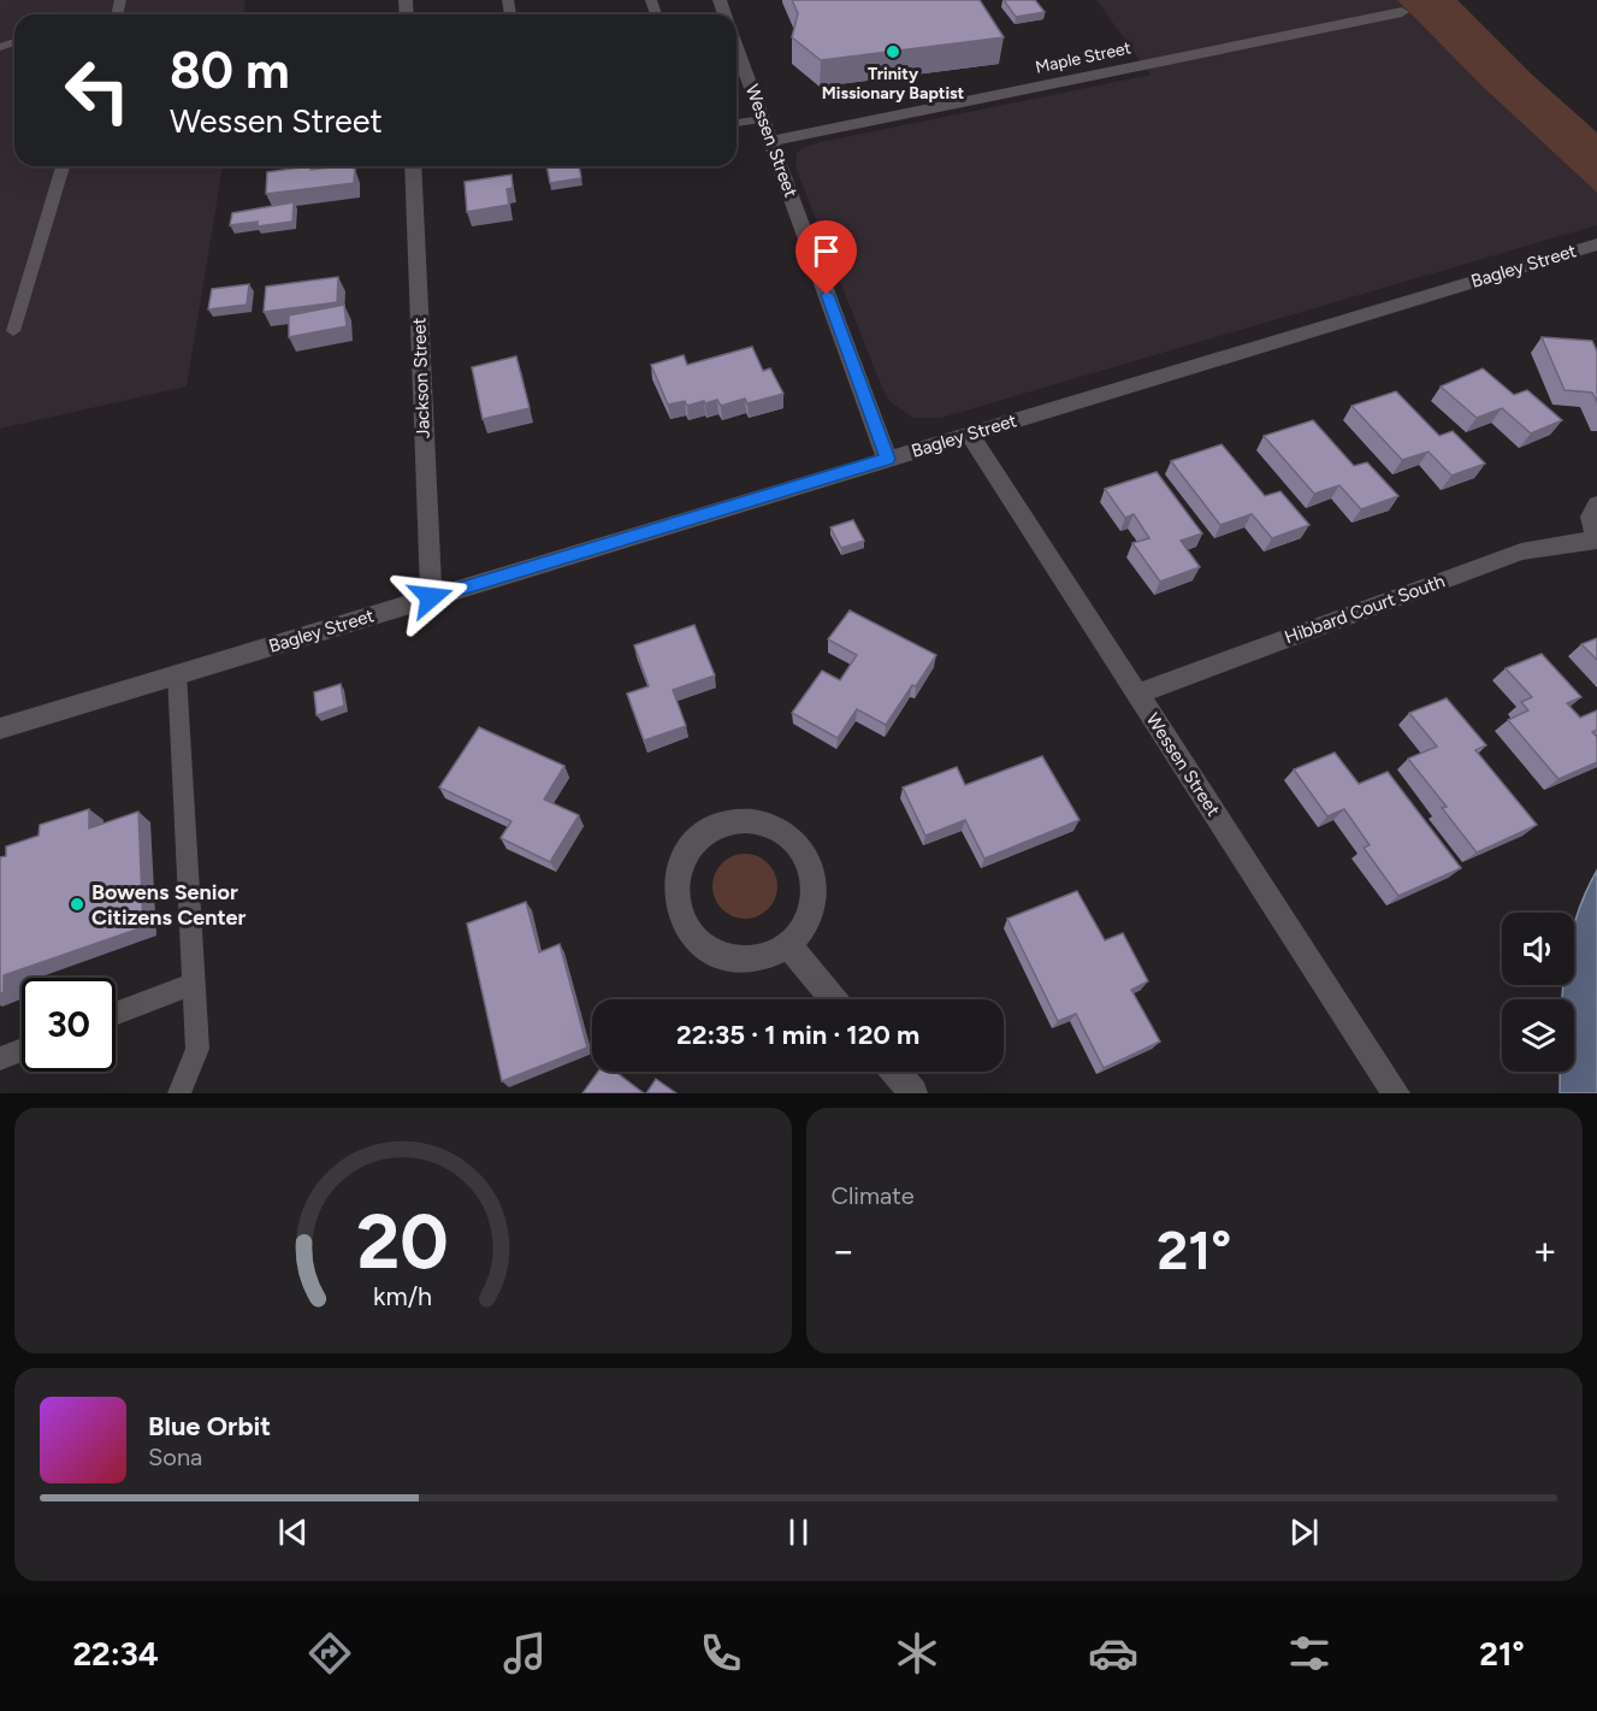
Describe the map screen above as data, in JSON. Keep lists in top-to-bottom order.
{
  "streets": {
    "street": [
      "Maple Street",
      "Wessen Street",
      "Bagley Street",
      "Jackson Street",
      "Hibbard Court South"
    ]
  },
  "crossings": [
    ["Maple Street", "Wessen Street"],
    ["Wessen Street", "Bagley Street"],
    ["Wessen Street", "Hibbard Court South"],
    ["Bagley Street", "Jackson Street"]
  ],
  "places": ["Trinity Missionary Baptist", "Bowens Senior Citizens Center"],
  "page": {
    "turn": ["80 m", "Wessen Street"],
    "limit": "30",
    "trip": "22:35 · 1 min · 120 m",
    "tile": "Climate",
    "heat": ["−", "21°", "+"],
    "song": ["Blue Orbit", "Sona"],
    "tabs": ["22:34", "21°"],
    "gauge": ["20", "km/h"]
  }
}
